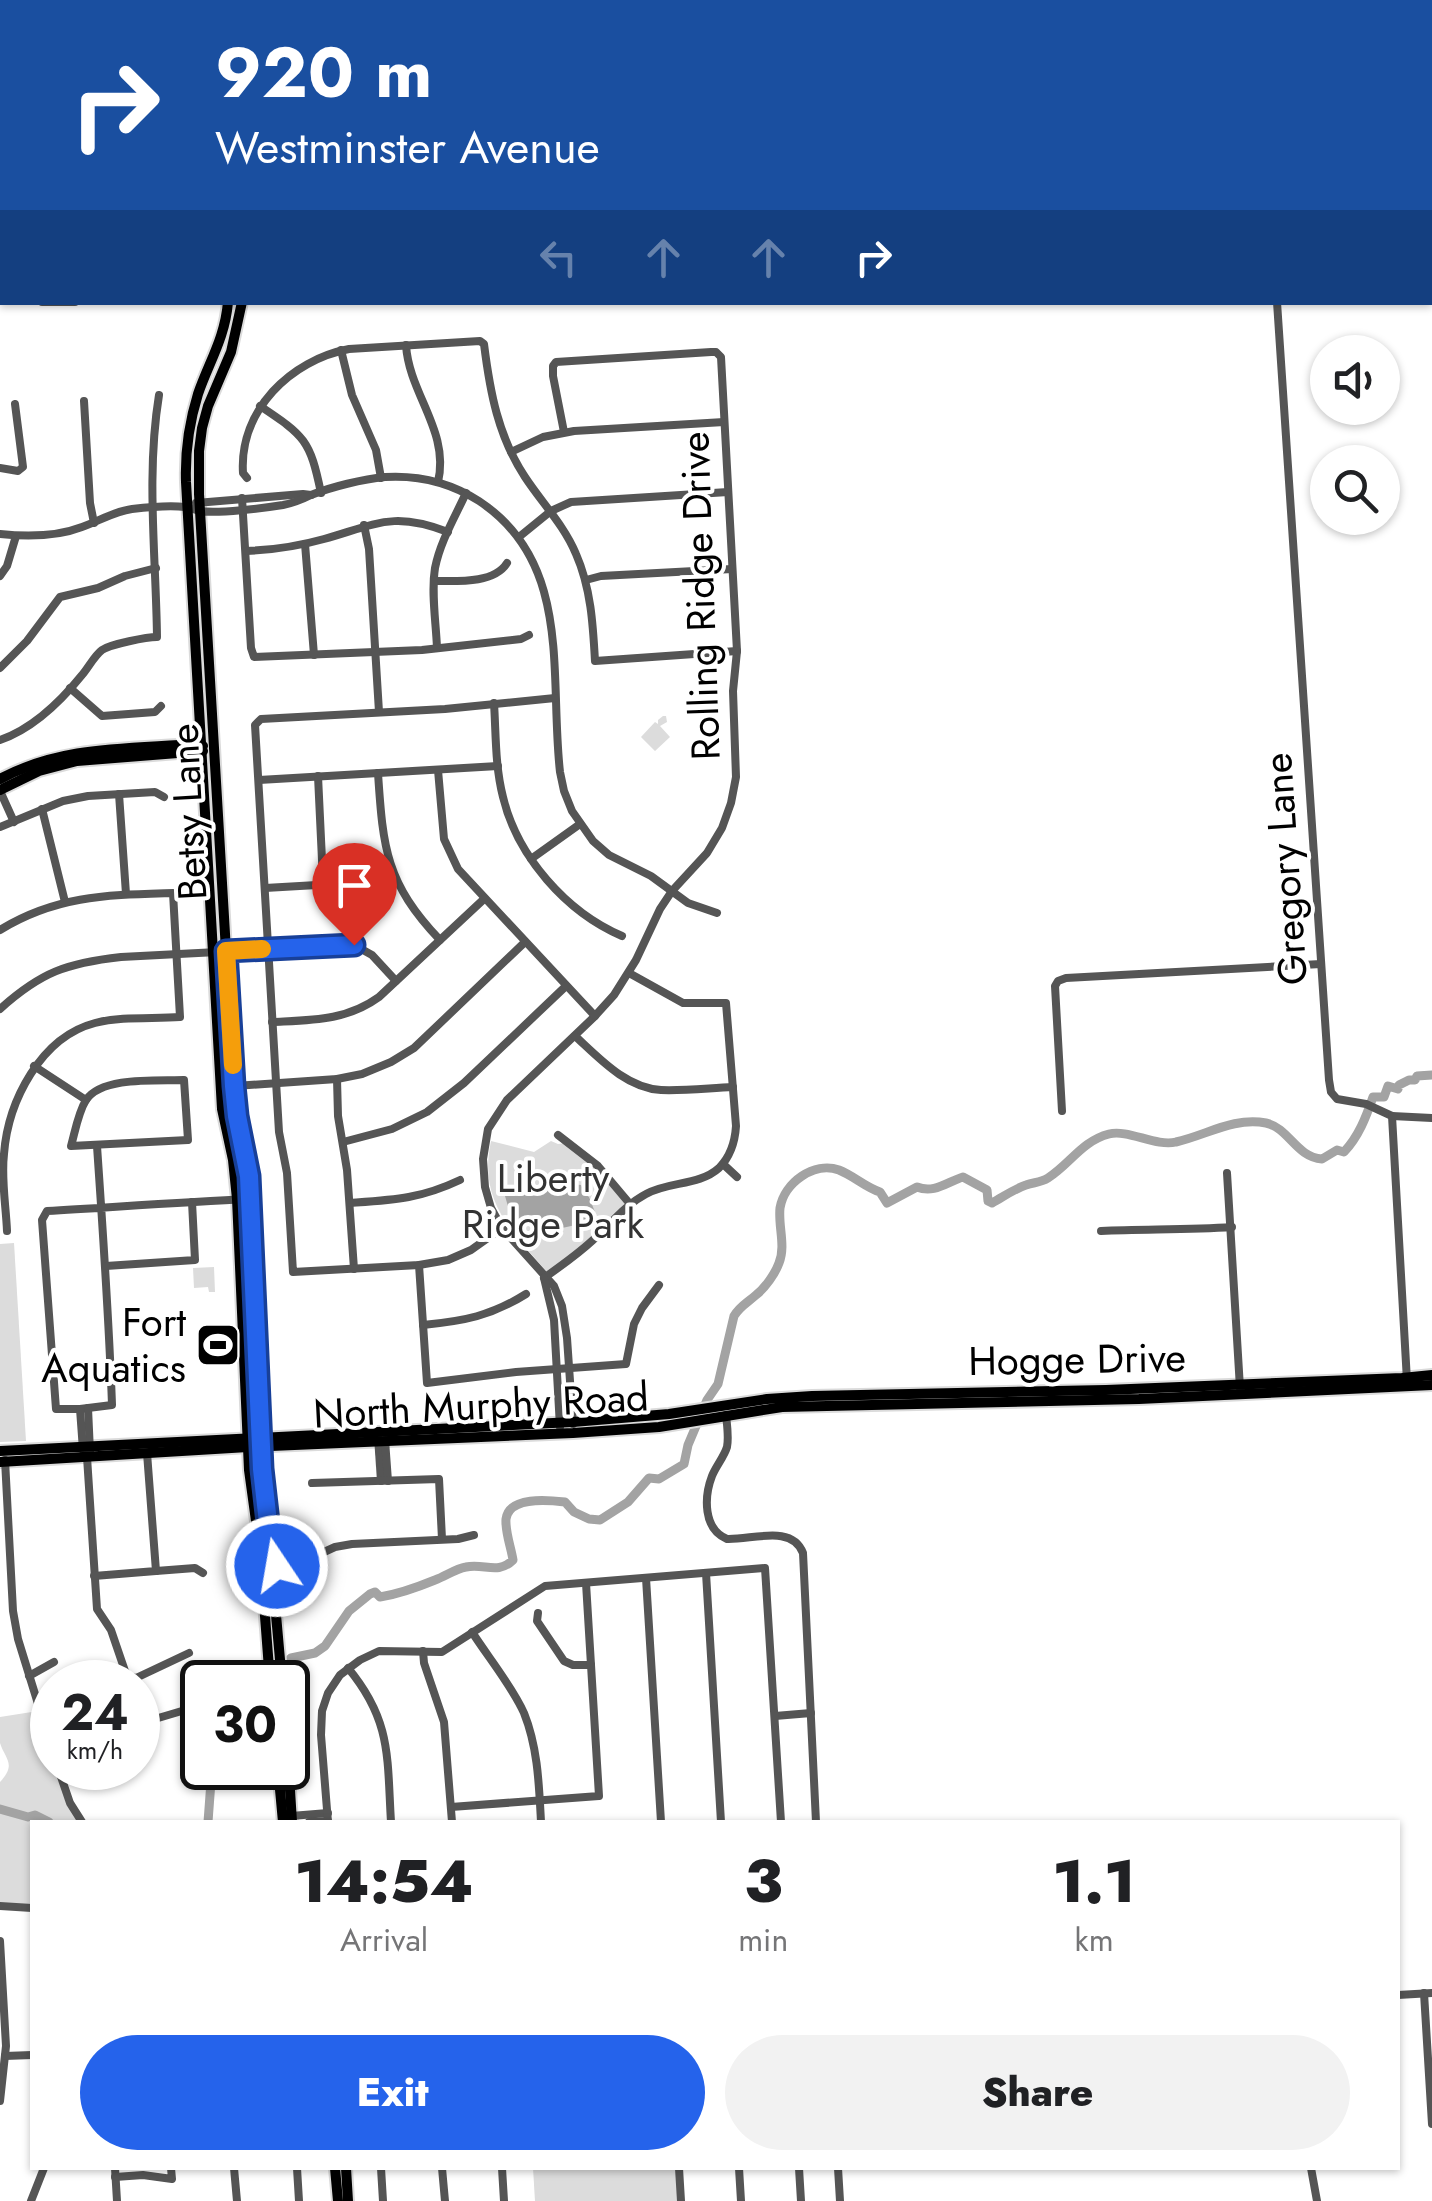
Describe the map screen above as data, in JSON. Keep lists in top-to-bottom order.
{
  "streets": {
    "main road": ["Betsy Lane", "Hogge Drive", "North Murphy Road"],
    "street": ["Rolling Ridge Drive", "Gregory Lane"]
  },
  "crossings": [
    ["Rolling Ridge Drive", "North Murphy Road"],
    ["Betsy Lane", "North Murphy Road"],
    ["Hogge Drive", "North Murphy Road"]
  ],
  "parks": ["Liberty Ridge Park"],
  "places": {
    "sports": ["Fort Aquatics"]
  },
  "page": {
    "turn": ["920 m", "Westminster Avenue"],
    "speed": "24 km/h",
    "limit": "30",
    "eta": [
      "14:54",
      "Arrival",
      "3",
      "min",
      "1.1",
      "km"
    ],
    "buttons": ["Exit", "Share"]
  }
}
